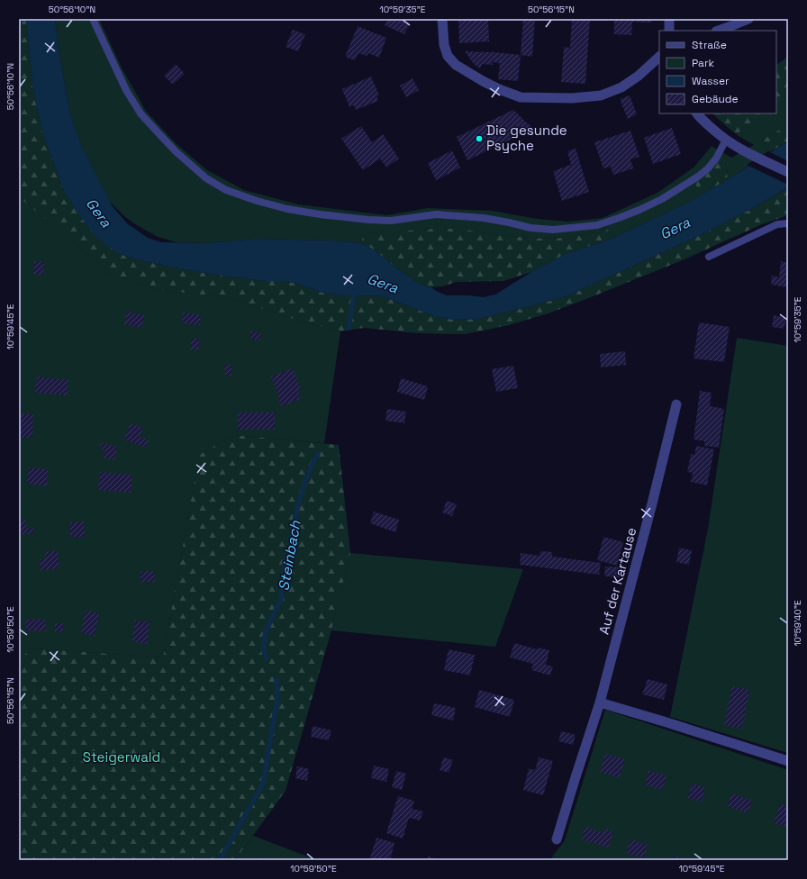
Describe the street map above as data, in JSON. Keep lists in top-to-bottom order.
{
  "streets": {
    "street": ["Auf der Kartause"]
  },
  "water": ["Gera", "Steinbach"],
  "parks": ["Steigerwald"],
  "places": ["Die gesunde Psyche"],
  "legend": [
    "Straße",
    "Park",
    "Wasser",
    "Gebäude"
  ],
  "coordinates": [
    "50°56'10\"N",
    "10°59'35\"E",
    "50°56'15\"N",
    "10°59'45\"E",
    "10°59'40\"E",
    "10°59'50\"E"
  ]
}
